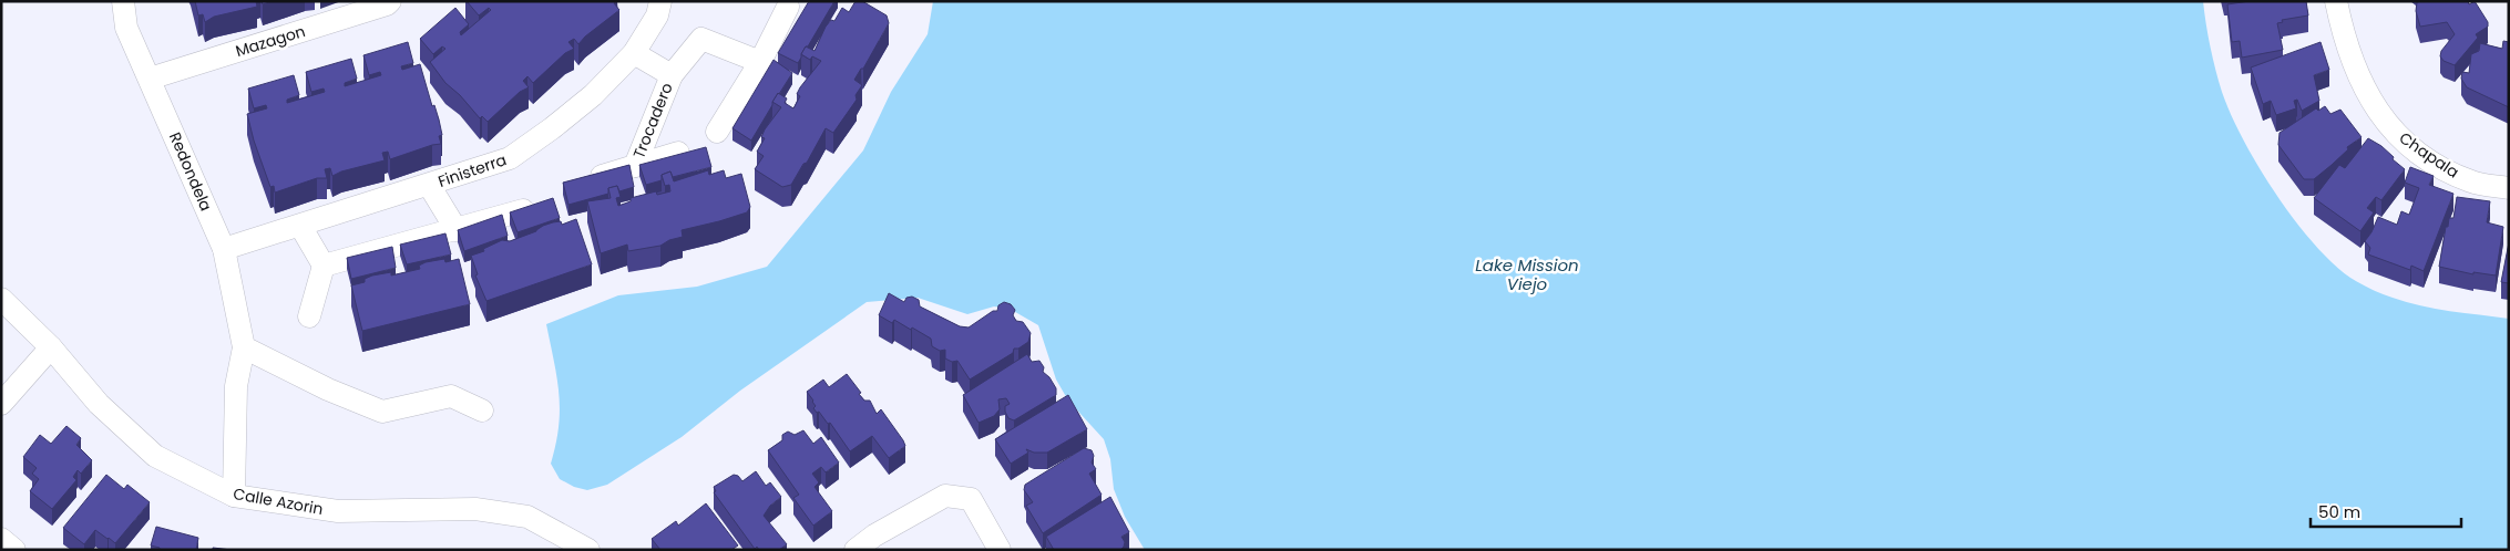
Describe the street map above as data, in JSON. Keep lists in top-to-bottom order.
{
  "streets": {
    "street": [
      "Mazagon",
      "Trocadero",
      "Chapala",
      "Finisterra",
      "Redondela",
      "Calle Azorin"
    ]
  },
  "crossings": [
    ["Mazagon", "Redondela"],
    ["Trocadero", "Finisterra"],
    ["Finisterra", "Redondela"],
    ["Redondela", "Calle Azorin"]
  ],
  "water": ["Lake Mission Viejo"],
  "scale_bar": "50 m"
}
